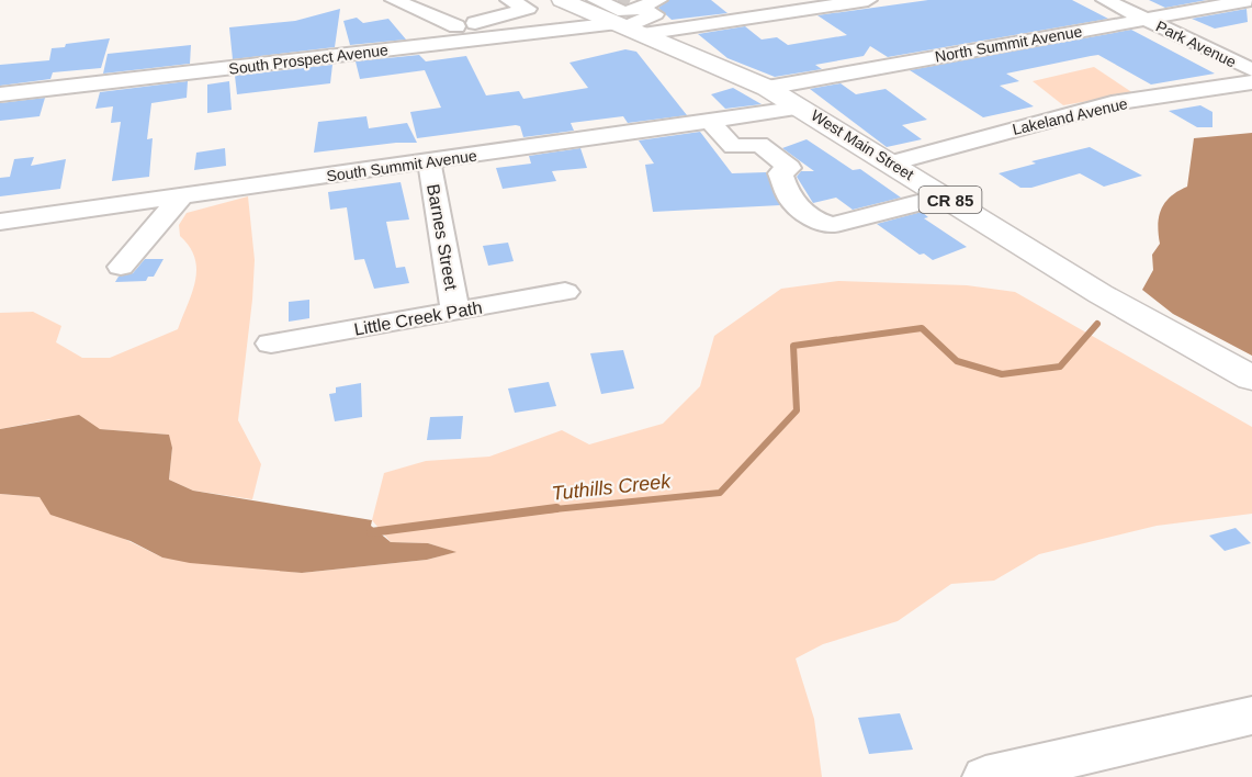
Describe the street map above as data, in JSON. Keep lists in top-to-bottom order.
{
  "streets": {
    "main road": ["West Main Street", "CR 85"],
    "street": [
      "North Summit Avenue",
      "Park Avenue",
      "South Prospect Avenue",
      "Lakeland Avenue",
      "South Summit Avenue",
      "Barnes Street",
      "Little Creek Path"
    ]
  },
  "crossings": [
    ["North Summit Avenue", "Park Avenue"],
    ["North Summit Avenue", "West Main Street"],
    ["South Prospect Avenue", "West Main Street"],
    ["Lakeland Avenue", "West Main Street"],
    ["West Main Street", "South Summit Avenue"],
    ["South Summit Avenue", "Barnes Street"],
    ["Barnes Street", "Little Creek Path"]
  ],
  "water": ["Tuthills Creek"]
}
